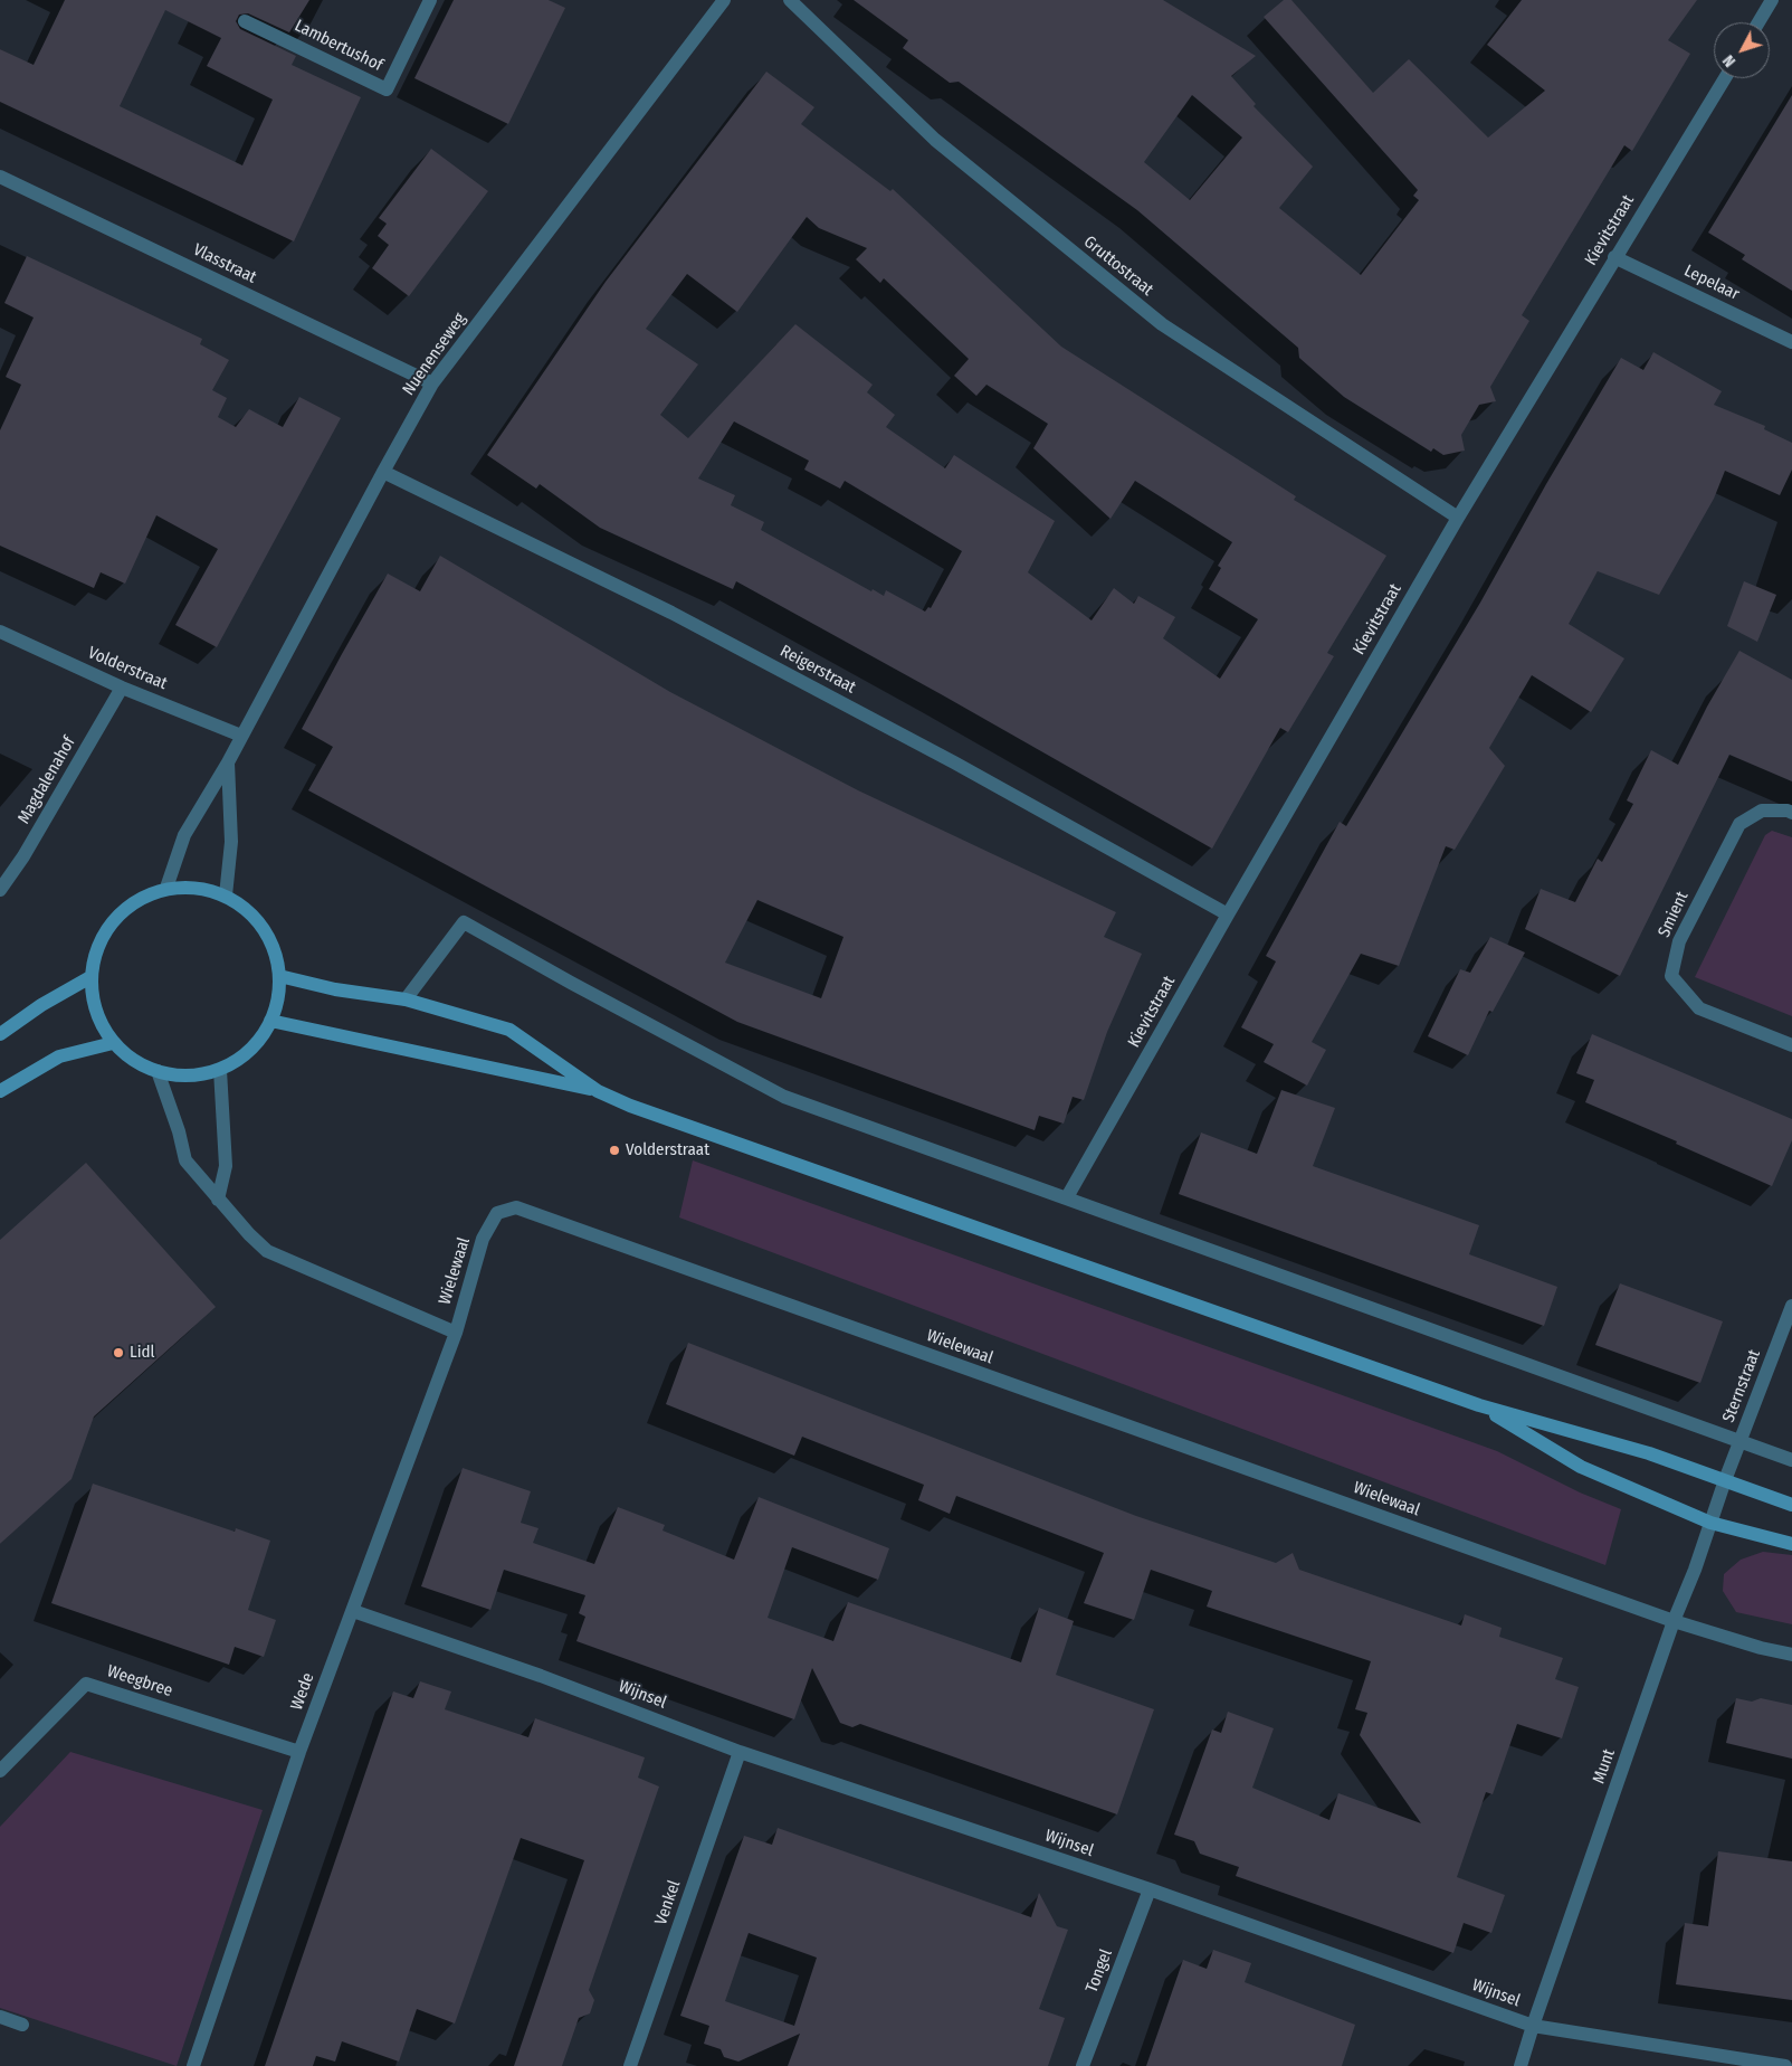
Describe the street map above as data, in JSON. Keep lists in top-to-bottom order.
{
  "streets": {
    "street": [
      "Lambertushof",
      "Kievitstraat",
      "Vlasstraat",
      "Gruttostraat",
      "Lepelaar",
      "Nuenenseweg",
      "Volderstraat",
      "Reigerstraat",
      "Magdalenahof",
      "Smient",
      "Wielewaal",
      "Sternstraat",
      "Weegbree",
      "Wede",
      "Wijnsel",
      "Munt",
      "Venkel",
      "Tongel"
    ]
  },
  "crossings": [
    ["Kievitstraat", "Gruttostraat"],
    ["Kievitstraat", "Lepelaar"],
    ["Kievitstraat", "Reigerstraat"],
    ["Vlasstraat", "Nuenenseweg"],
    ["Nuenenseweg", "Volderstraat"],
    ["Nuenenseweg", "Reigerstraat"],
    ["Volderstraat", "Magdalenahof"],
    ["Wielewaal", "Wede"],
    ["Wielewaal", "Munt"],
    ["Sternstraat", "Munt"],
    ["Weegbree", "Wede"],
    ["Wede", "Wijnsel"],
    ["Wijnsel", "Munt"],
    ["Wijnsel", "Venkel"],
    ["Wijnsel", "Tongel"]
  ],
  "places": ["Volderstraat", "Lidl"],
  "north": "bottom left"
}
